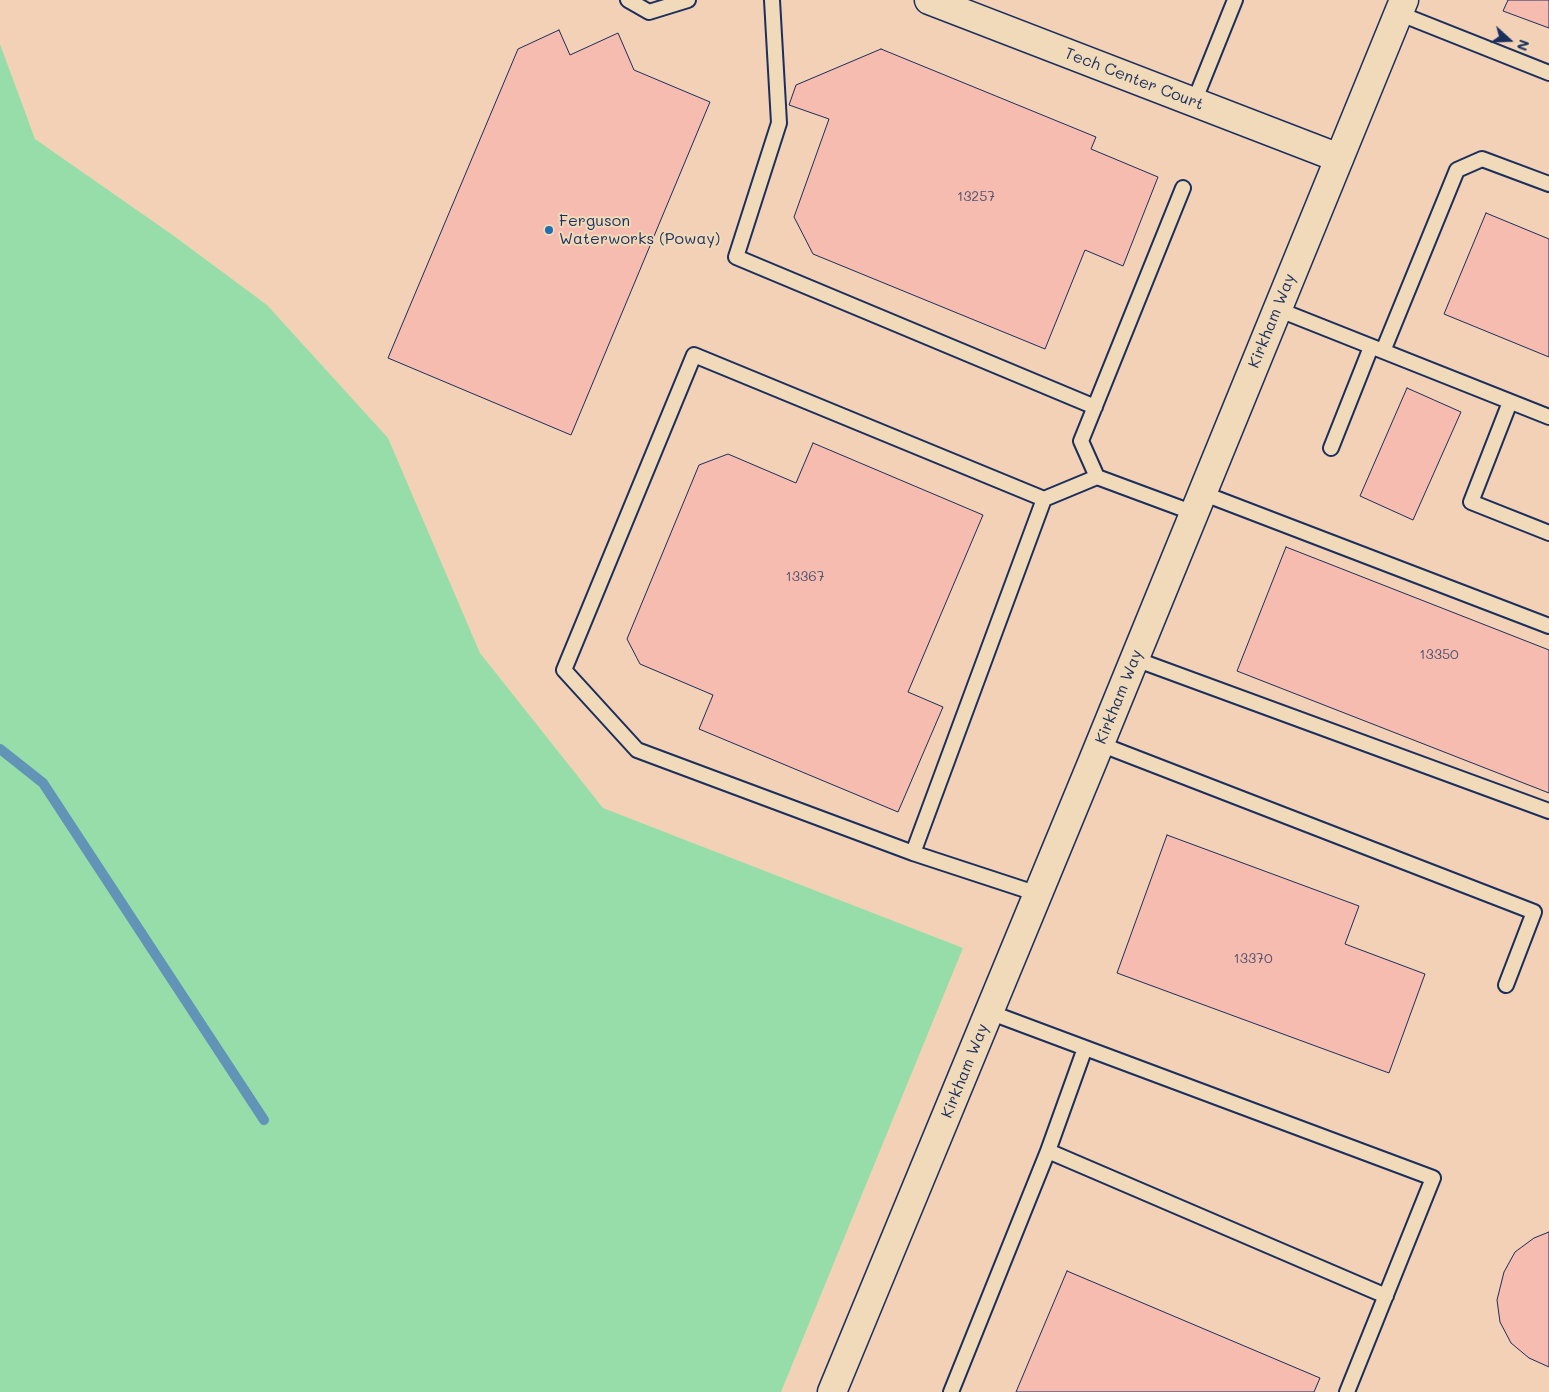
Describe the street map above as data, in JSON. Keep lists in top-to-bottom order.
{
  "streets": {
    "main road": ["Tech Center Court", "Kirkham Way"]
  },
  "crossings": [
    ["Tech Center Court", "Kirkham Way"]
  ],
  "places": ["Ferguson Waterworks (Poway)"],
  "house_numbers": [
    "13257",
    "13367",
    "13350",
    "13370"
  ],
  "north": "right"
}
